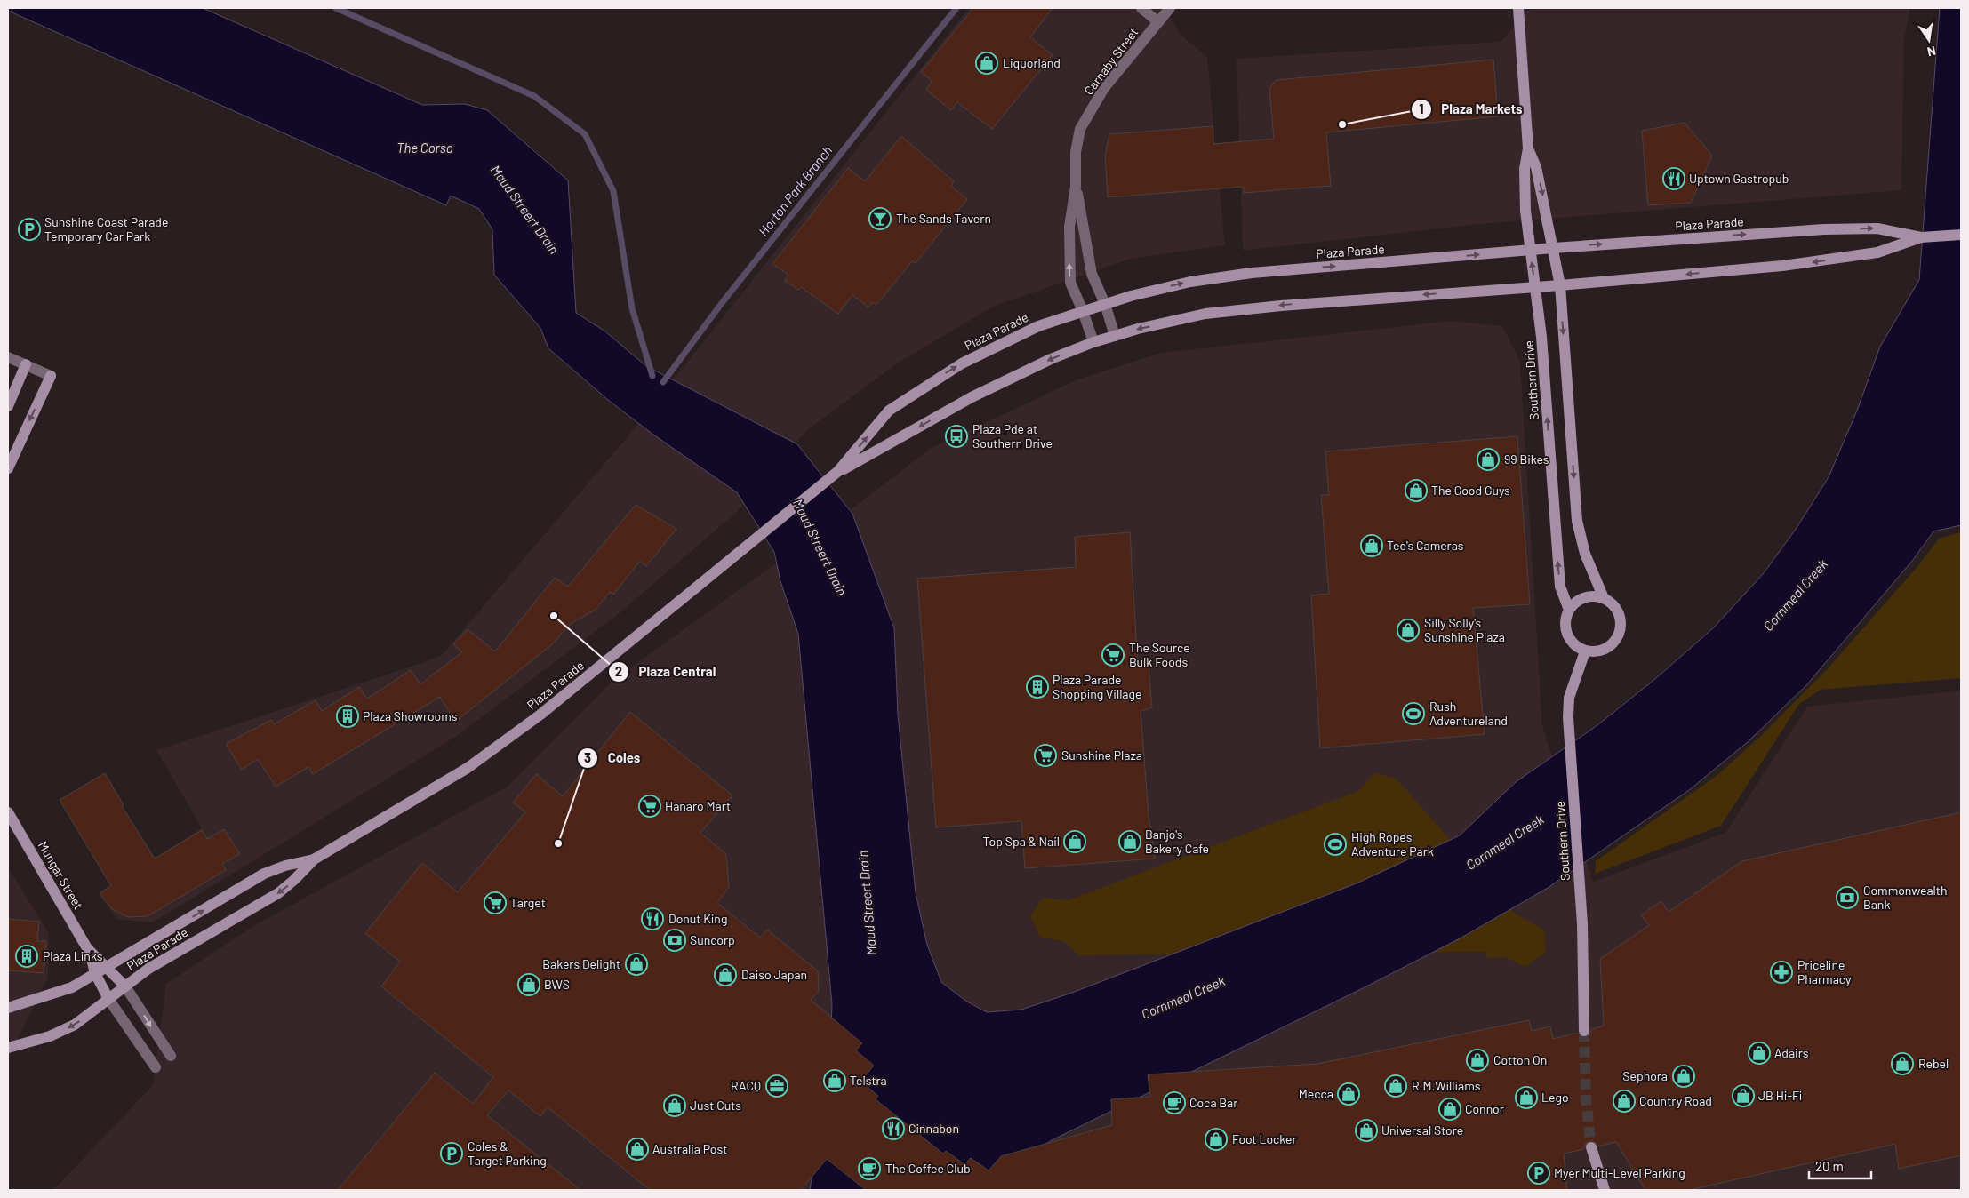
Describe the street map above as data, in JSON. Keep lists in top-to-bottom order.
{
  "streets": {
    "main road": ["Plaza Parade", "Southern Drive", "Mungar Street"],
    "street": ["Carnaby Street"]
  },
  "crossings": [
    ["Carnaby Street", "Plaza Parade"],
    ["Plaza Parade", "Southern Drive"],
    ["Plaza Parade", "Mungar Street"]
  ],
  "water": [
    "The Corso",
    "Horton Park Branch",
    "Maud Streert Drain",
    "Cornmeal Creek"
  ],
  "places": {
    "shop": [
      "Liquorland",
      "99 Bikes",
      "The Good Guys",
      "Ted's Cameras",
      "Silly Solly's Sunshine Plaza",
      "Top Spa & Nail",
      "Banjo's Bakery Cafe",
      "Bakers Delight",
      "Daiso Japan",
      "BWS",
      "Adairs",
      "Cotton On",
      "Rebel",
      "Sephora",
      "Telstra",
      "R.M.Williams",
      "Mecca",
      "JB Hi-Fi",
      "Lego",
      "Country Road",
      "Just Cuts",
      "Connor",
      "Universal Store",
      "Foot Locker",
      "Australia Post"
    ],
    "other": ["Plaza Markets", "Plaza Central", "Coles"],
    "restaurant": ["Uptown Gastropub", "Donut King", "Cinnabon"],
    "bar": ["The Sands Tavern"],
    "parking": ["Sunshine Coast Parade Temporary Car Park", "Coles & Target Parking", "Myer Multi-Level Parking"],
    "bus stop": ["Plaza Pde at Southern Drive"],
    "supermarket": [
      "The Source Bulk Foods",
      "Sunshine Plaza",
      "Hanaro Mart",
      "Target"
    ],
    "building": ["Plaza Parade Shopping Village", "Plaza Showrooms", "Plaza Links"],
    "sports": ["Rush Adventureland", "High Ropes Adventure Park"],
    "bank": ["Commonwealth Bank", "Suncorp"],
    "pharmacy": ["Priceline Pharmacy"],
    "office": ["RACQ"],
    "cafe": ["Coca Bar", "The Coffee Club"]
  },
  "scale_bar": "20 m",
  "north": "bottom"
}
